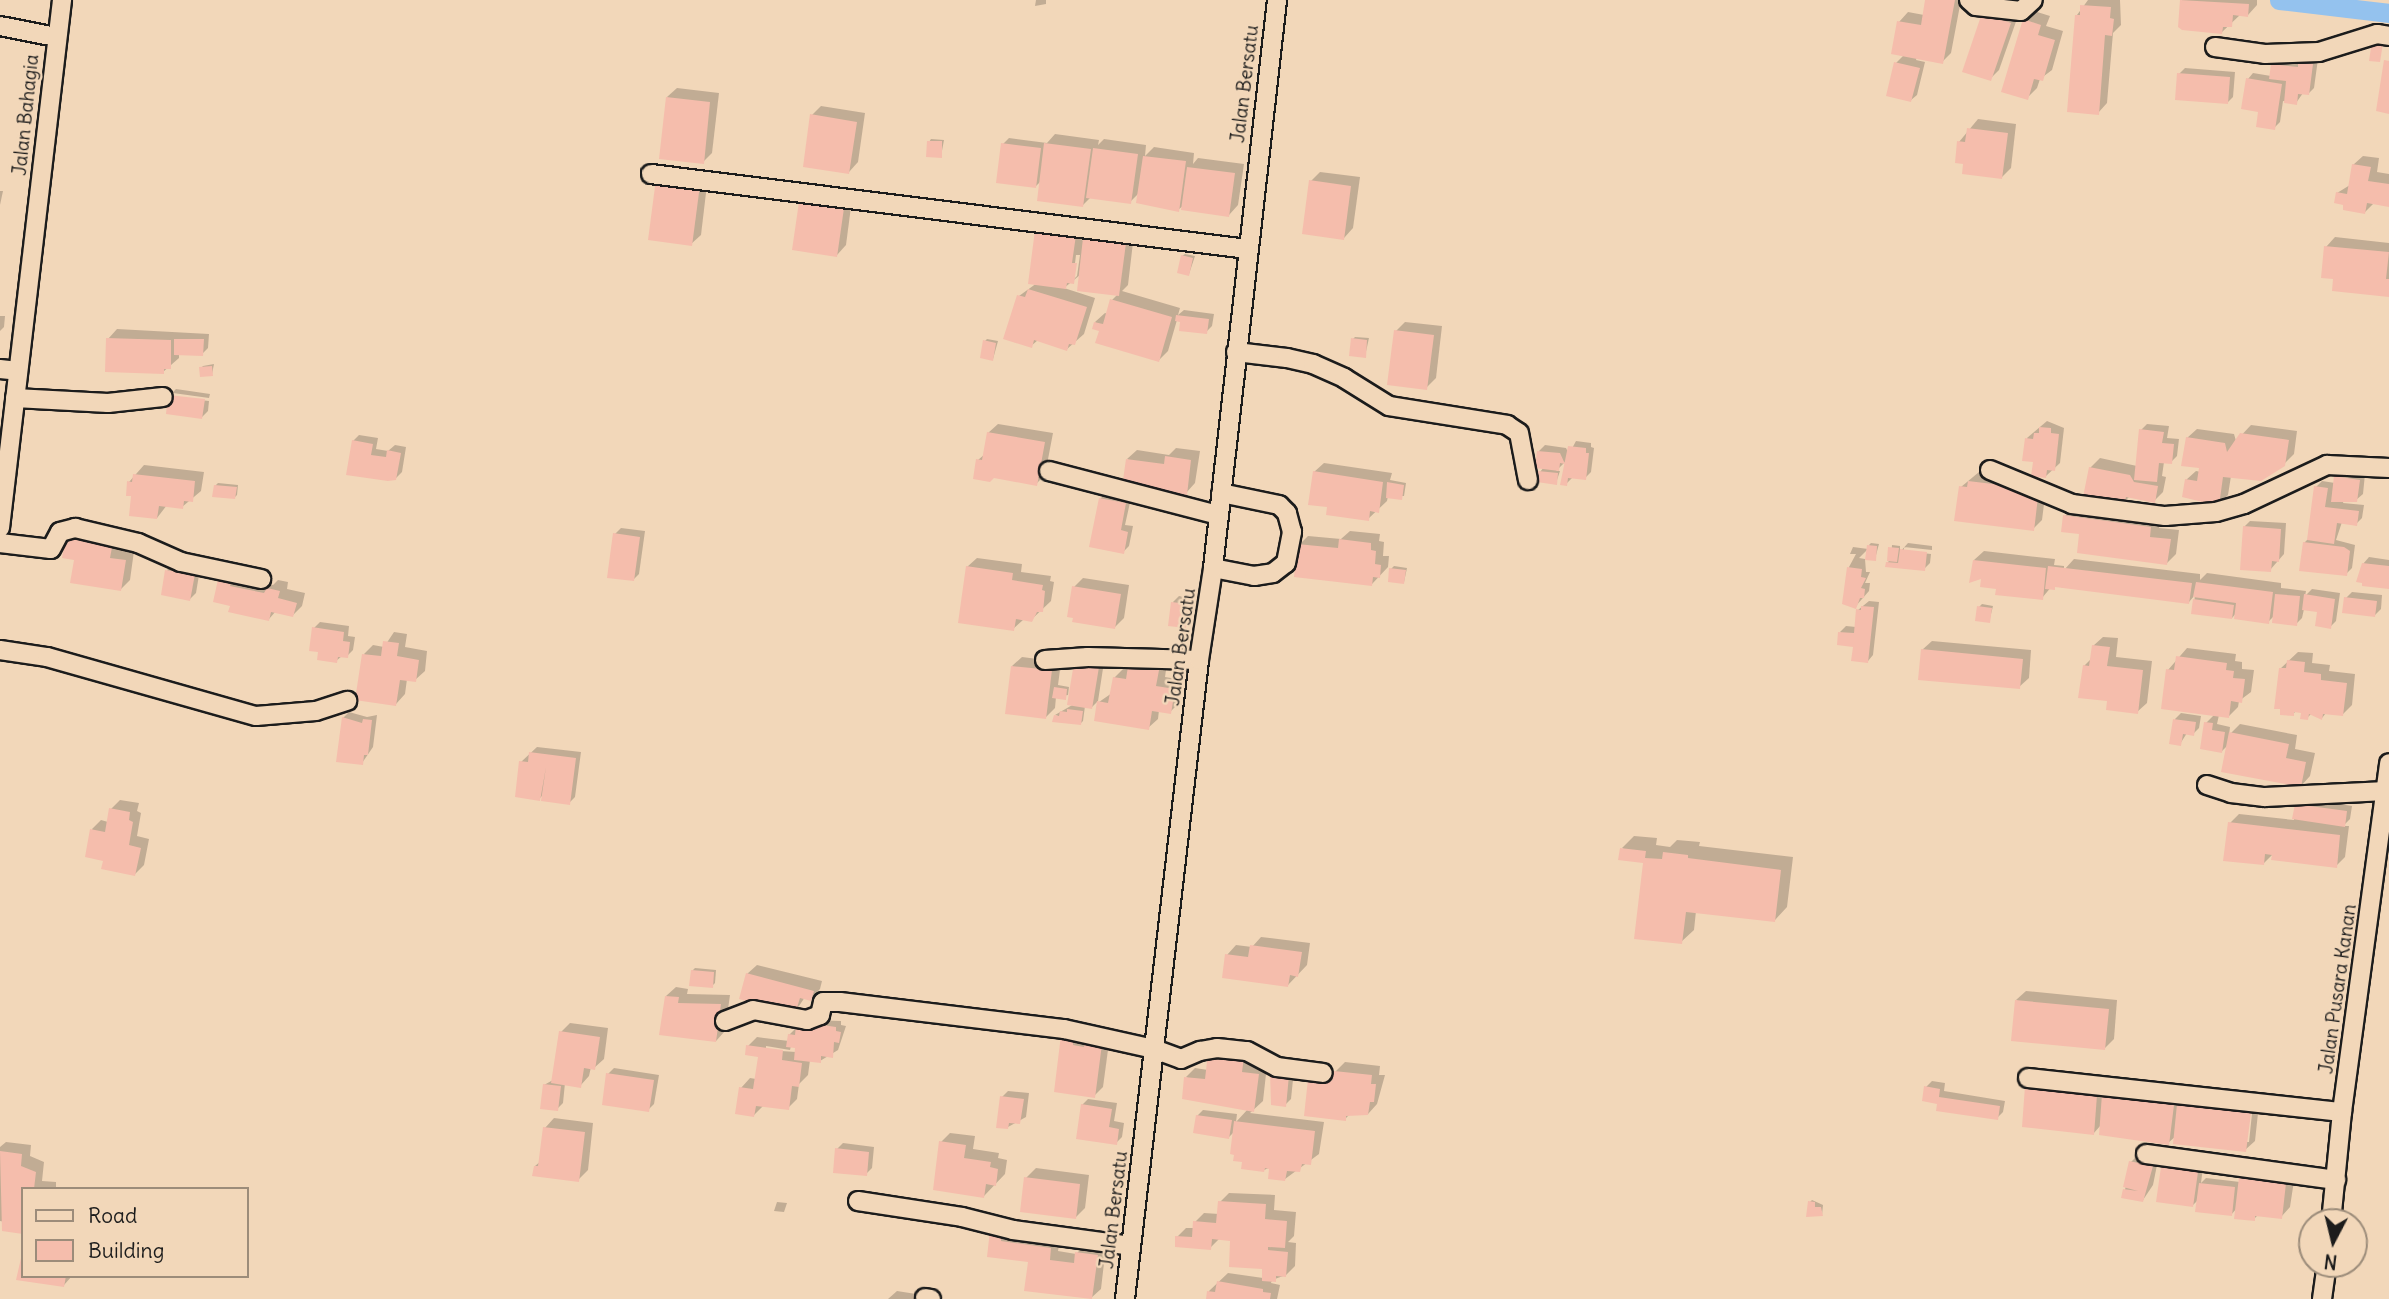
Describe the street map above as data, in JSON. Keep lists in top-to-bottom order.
{
  "streets": {
    "street": ["Jalan Bersatu", "Jalan Bahagia", "Jalan Pusara Kanan"]
  },
  "legend": ["Road", "Building"],
  "north": "bottom"
}
